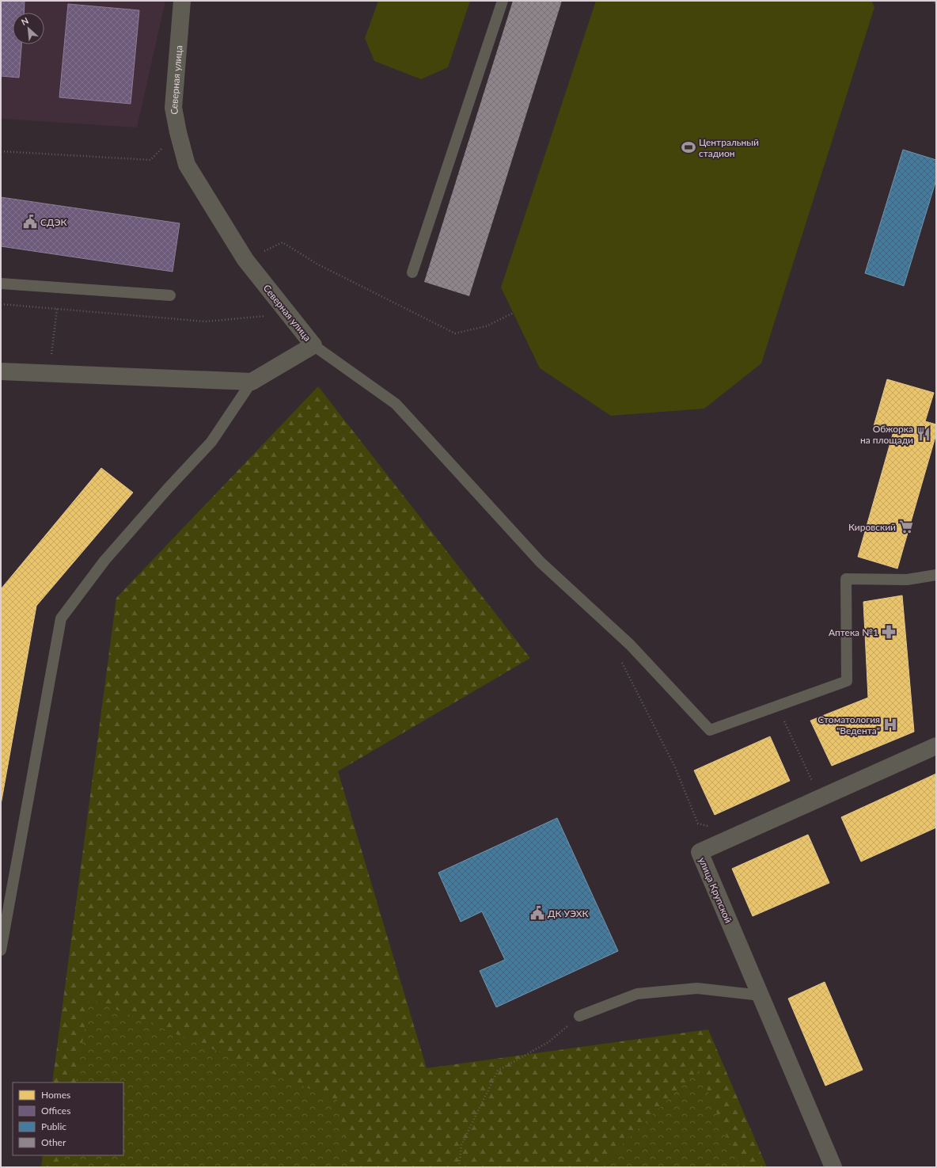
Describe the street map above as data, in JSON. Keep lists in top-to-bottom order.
{
  "streets": {
    "street": ["Северная улица", "улица Крупской"]
  },
  "places": {
    "sports": ["Центральный стадион"],
    "public building": ["СДЭК", "ДК УЭХК"],
    "restaurant": ["Обжорка на площади"],
    "supermarket": ["Кировский"],
    "pharmacy": ["Аптека №1"],
    "hospital": ["Стоматология \"Ведента\""]
  },
  "legend": [
    "Homes",
    "Offices",
    "Public",
    "Other"
  ],
  "north": "top left"
}
